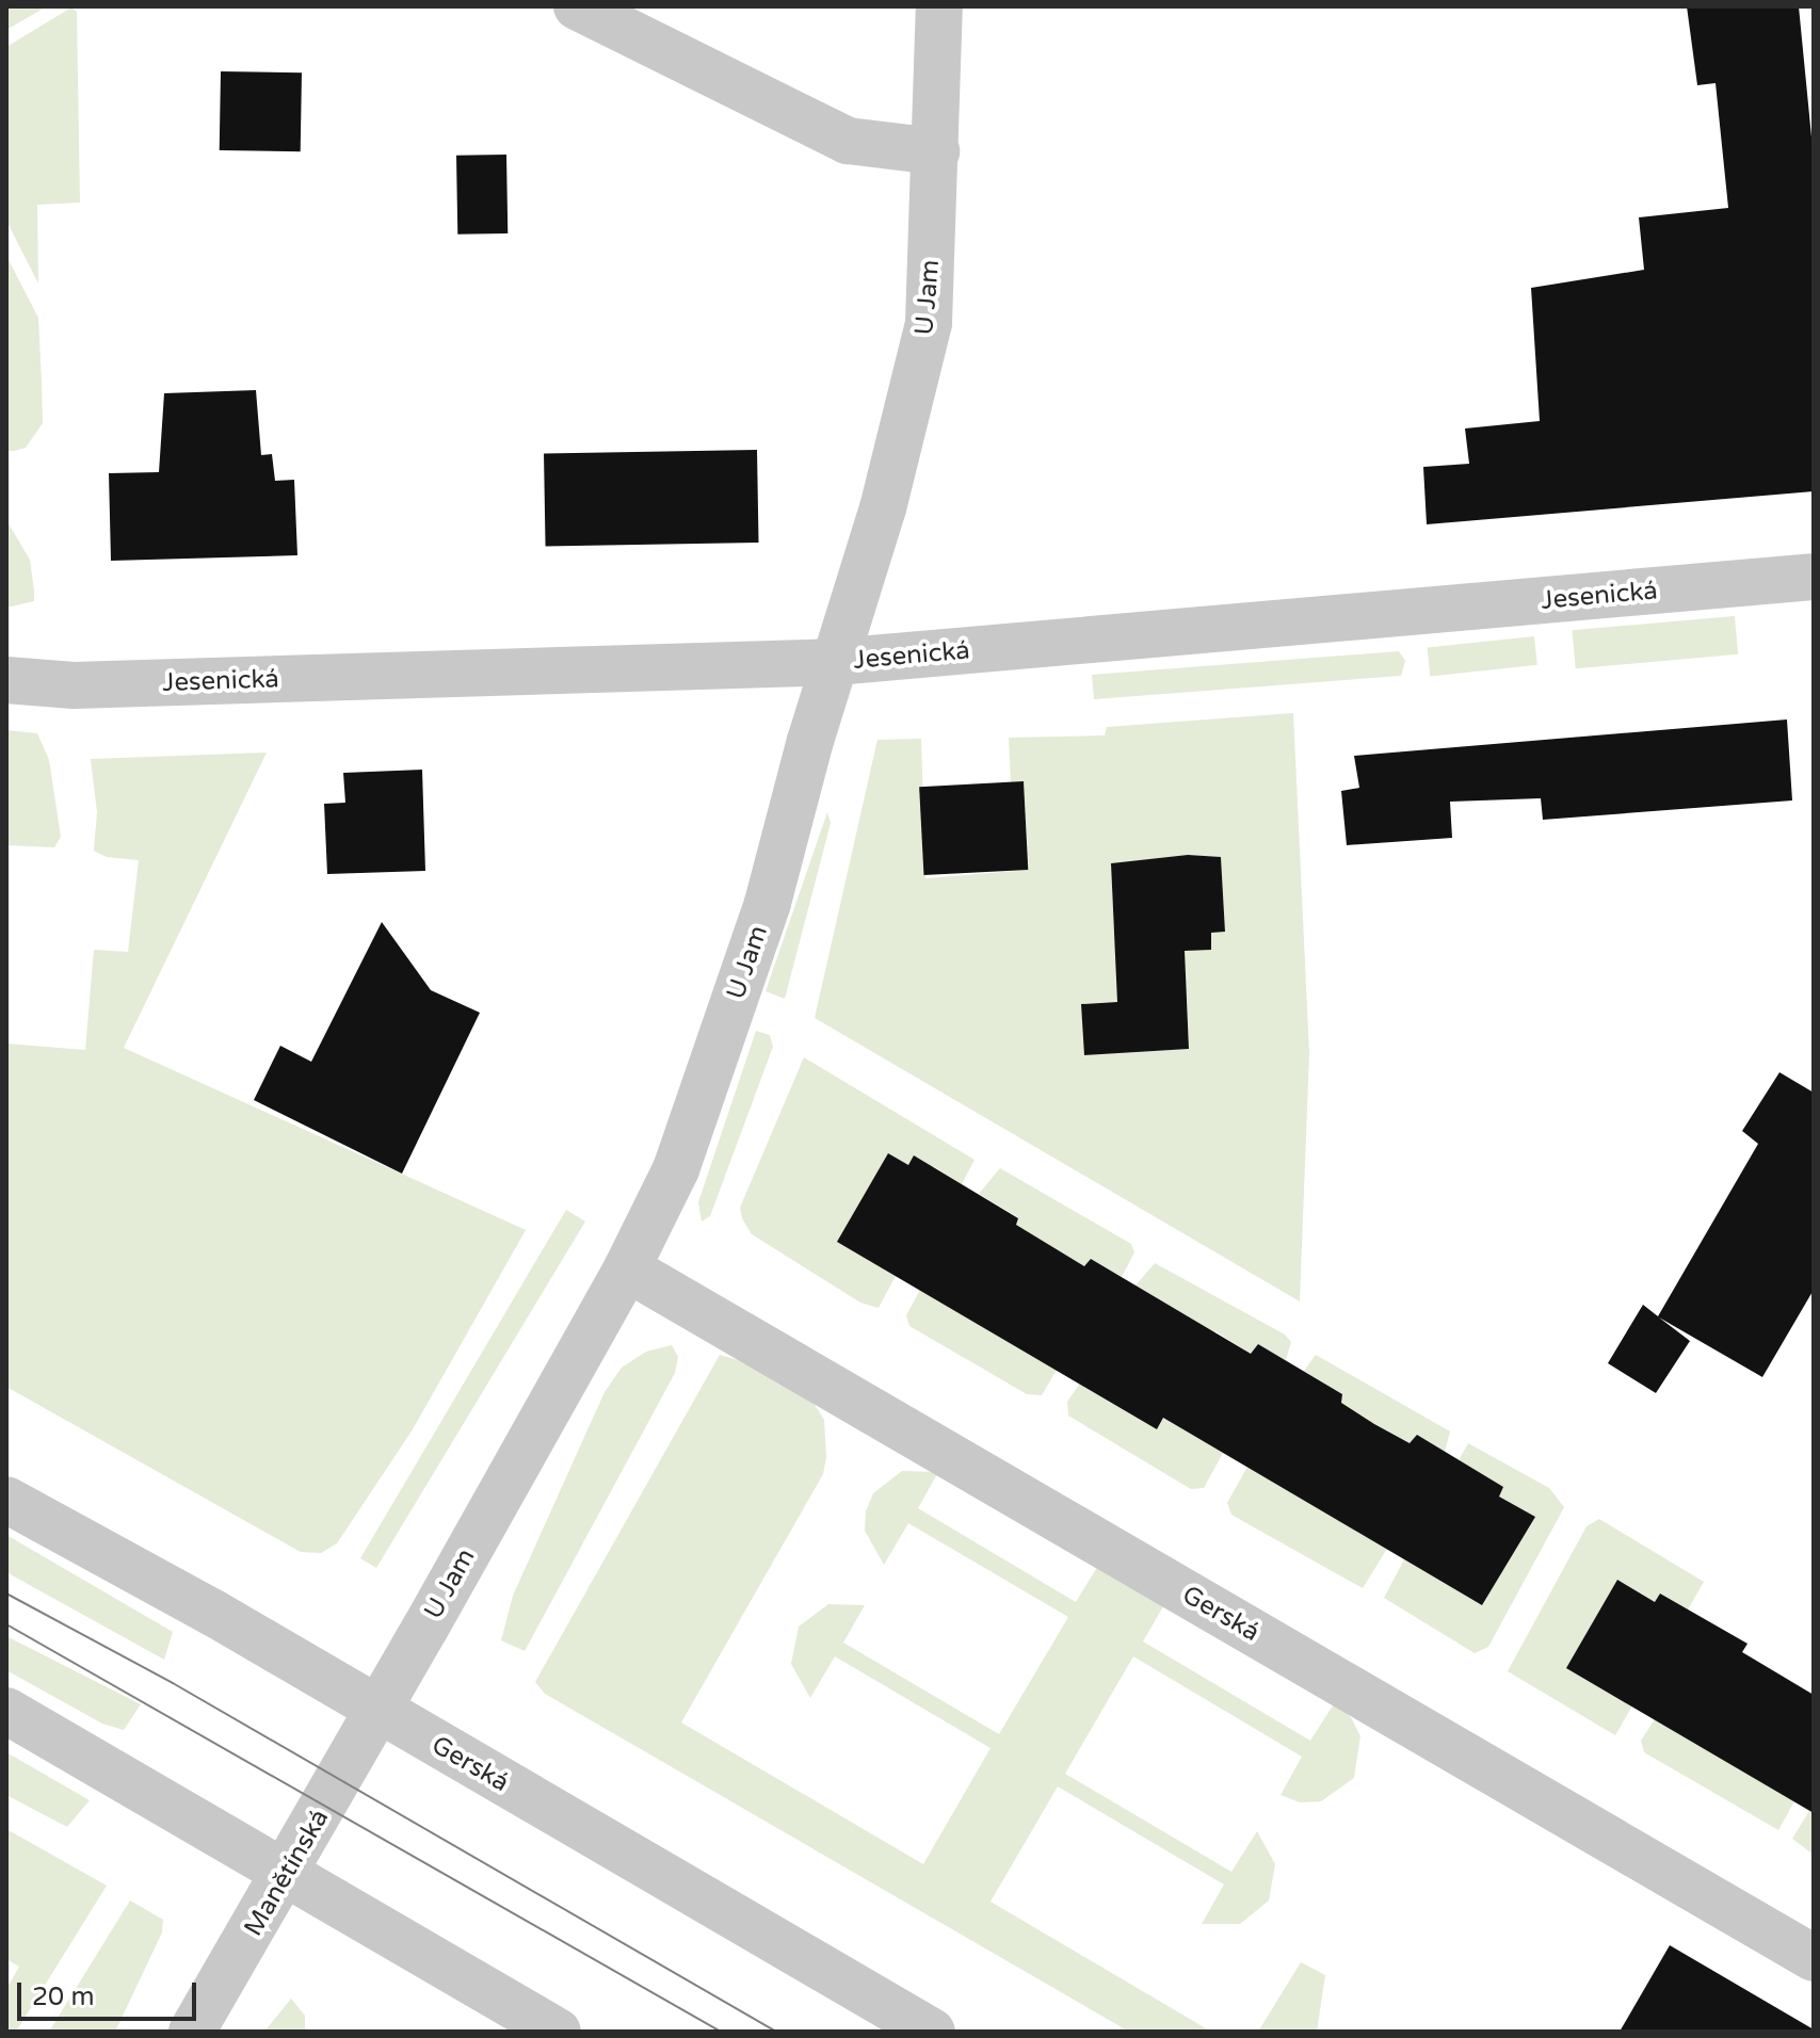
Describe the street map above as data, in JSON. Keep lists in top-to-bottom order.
{
  "streets": {
    "street": [
      "U Jam",
      "Jesenická",
      "Gerská",
      "Manětínská"
    ]
  },
  "crossings": [
    ["U Jam", "Jesenická"],
    ["U Jam", "Gerská"],
    ["U Jam", "Manětínská"],
    ["Gerská", "Manětínská"]
  ],
  "scale_bar": "20 m"
}
